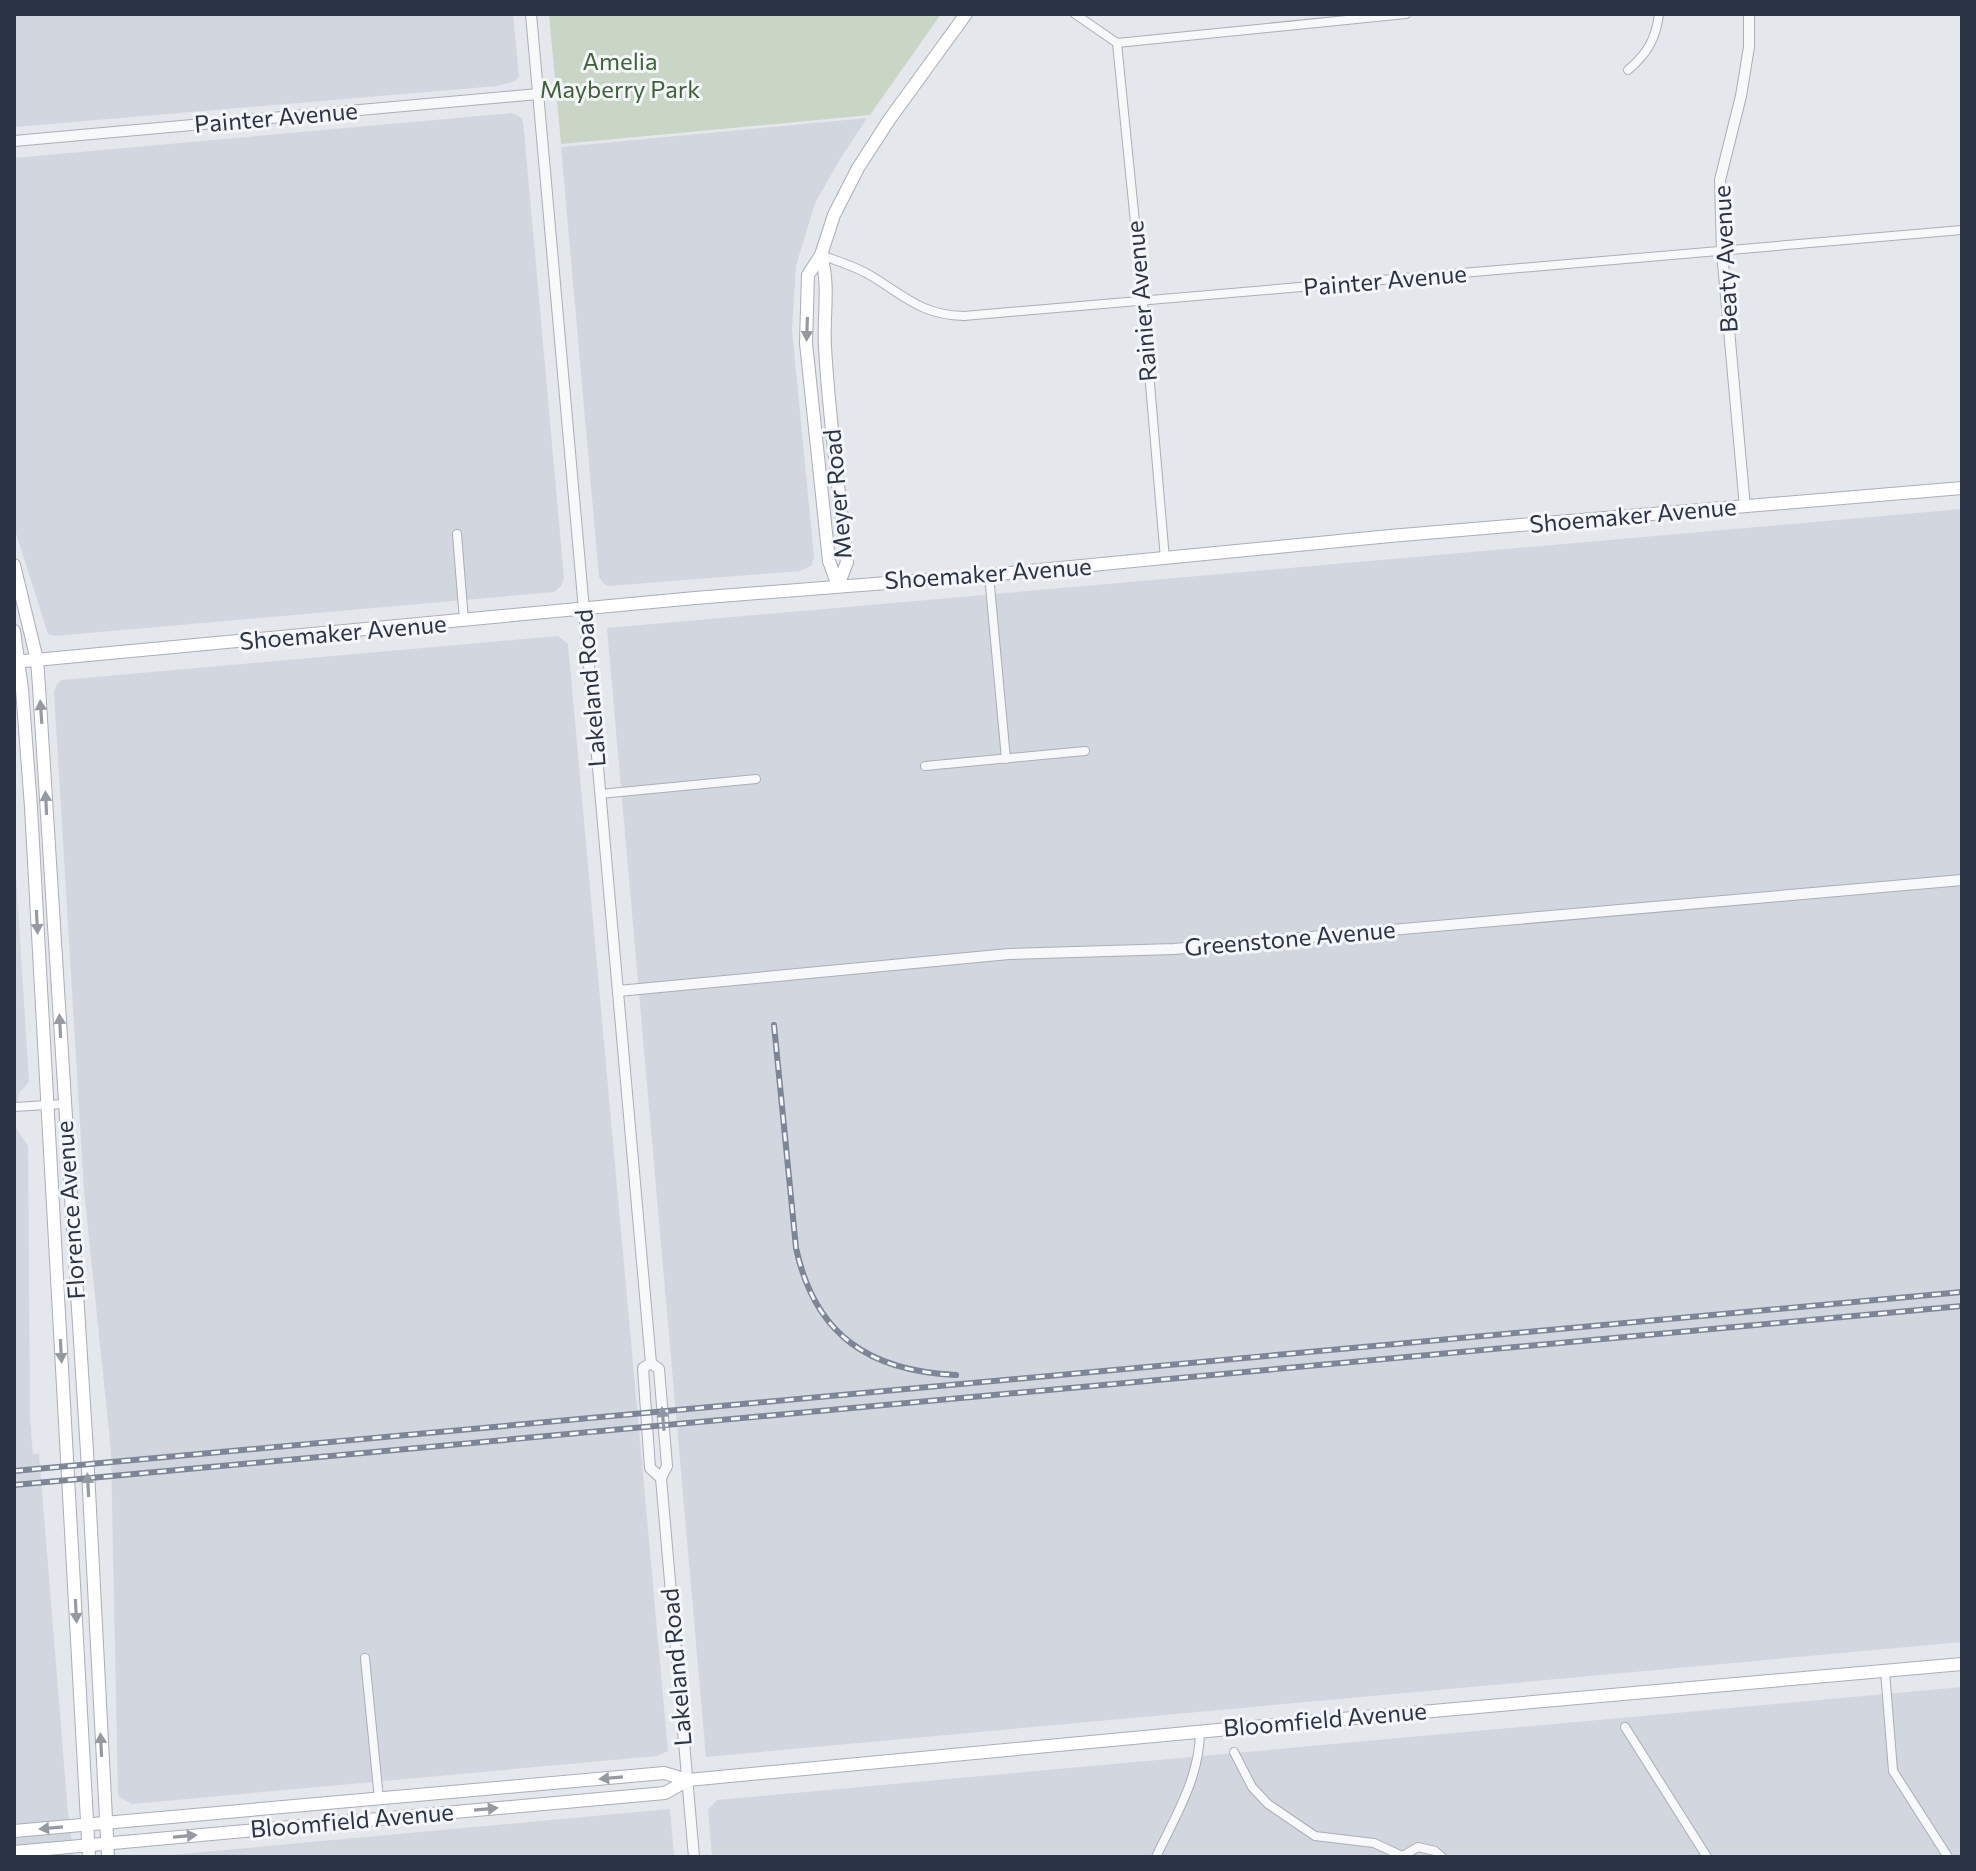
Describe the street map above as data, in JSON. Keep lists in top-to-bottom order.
{
  "streets": {
    "main road": [
      "Meyer Road",
      "Shoemaker Avenue",
      "Florence Avenue",
      "Bloomfield Avenue"
    ],
    "street": [
      "Painter Avenue",
      "Beaty Avenue",
      "Rainier Avenue",
      "Lakeland Road",
      "Greenstone Avenue"
    ]
  },
  "crossings": [
    ["Painter Avenue", "Beaty Avenue"],
    ["Painter Avenue", "Rainier Avenue"],
    ["Painter Avenue", "Meyer Road"],
    ["Painter Avenue", "Lakeland Road"],
    ["Beaty Avenue", "Shoemaker Avenue"],
    ["Rainier Avenue", "Shoemaker Avenue"],
    ["Meyer Road", "Shoemaker Avenue"],
    ["Shoemaker Avenue", "Lakeland Road"],
    ["Shoemaker Avenue", "Florence Avenue"],
    ["Lakeland Road", "Greenstone Avenue"],
    ["Lakeland Road", "Bloomfield Avenue"],
    ["Florence Avenue", "Bloomfield Avenue"]
  ],
  "parks": ["Amelia Mayberry Park"]
}
